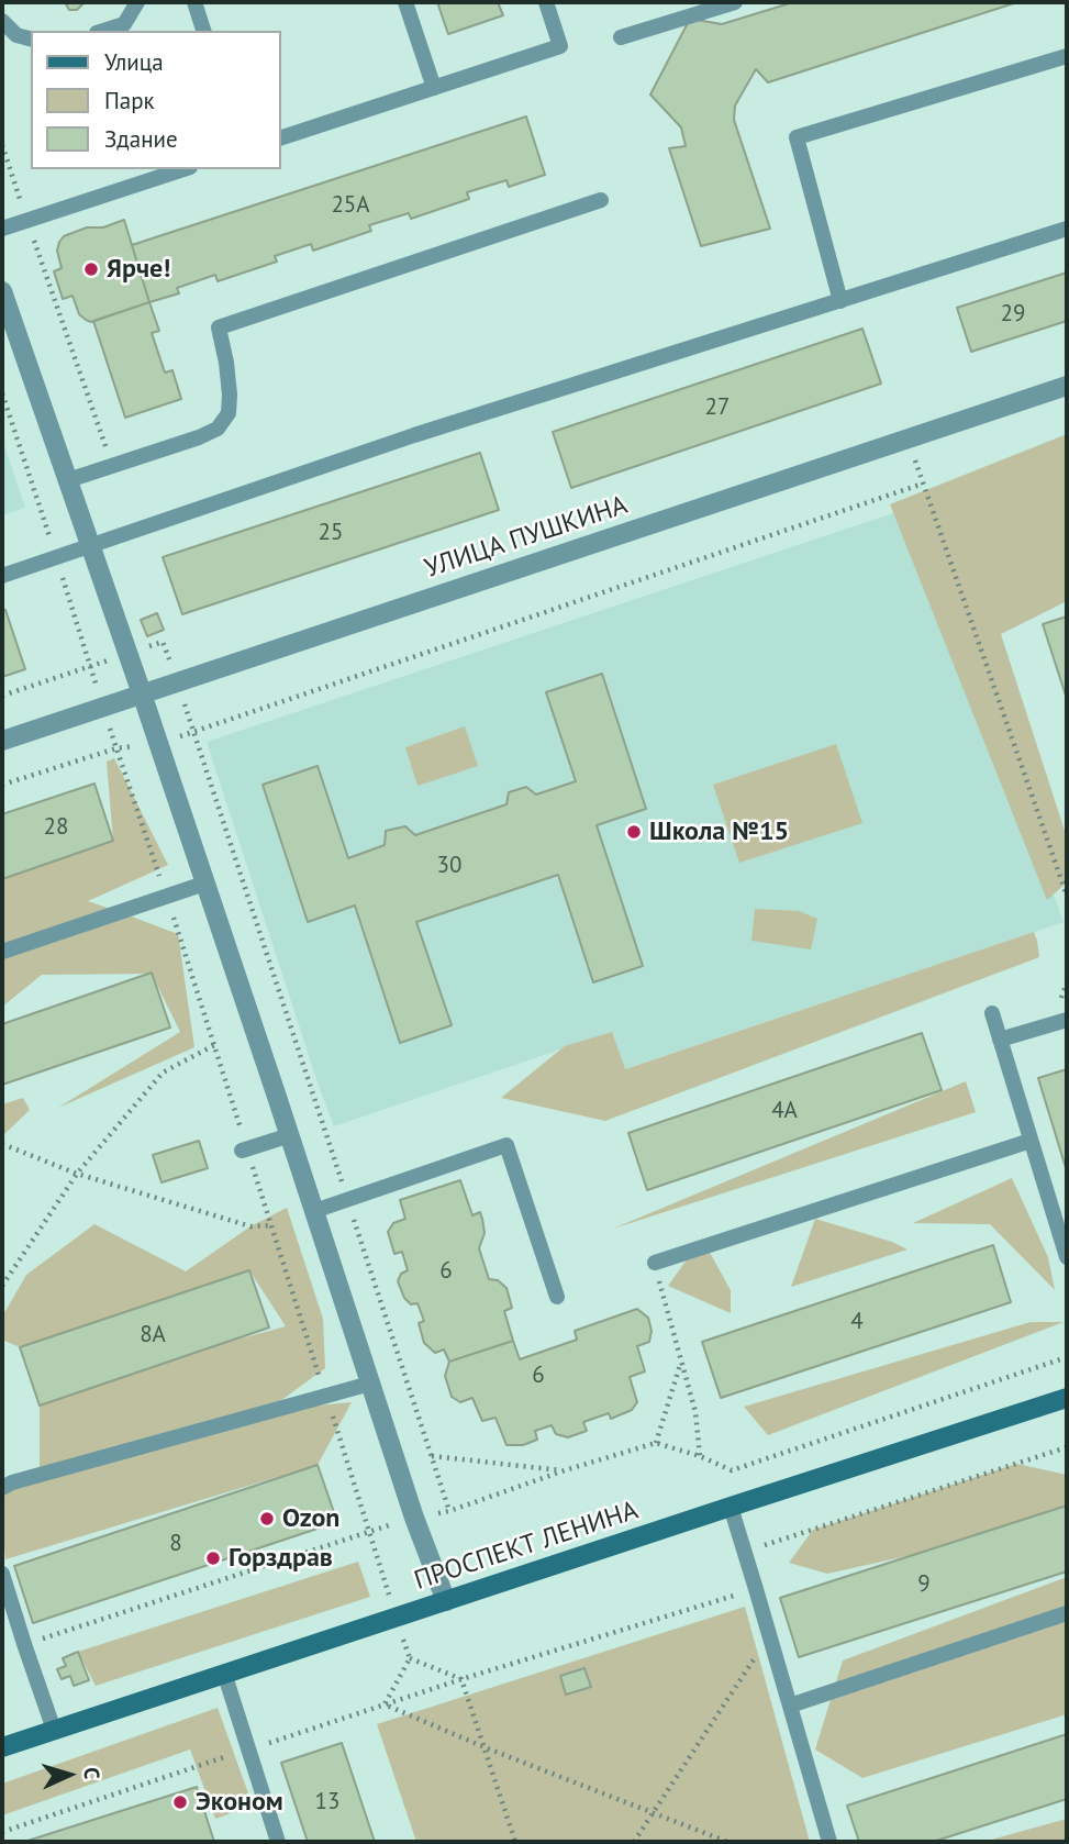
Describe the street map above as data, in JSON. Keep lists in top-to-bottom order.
{
  "streets": {
    "main road": ["ПРОСПЕКТ ЛЕНИНА"],
    "street": ["УЛИЦА ПУШКИНА"]
  },
  "places": [
    "Ярче!",
    "Школа №15",
    "Ozon",
    "Горздрав",
    "Эконом"
  ],
  "house_numbers": [
    "25А",
    "29",
    "27",
    "25",
    "28",
    "30",
    "4А",
    "6",
    "4",
    "8А",
    "6",
    "8",
    "9",
    "13"
  ],
  "legend": ["Улица", "Парк", "Здание"],
  "north": "right"
}
